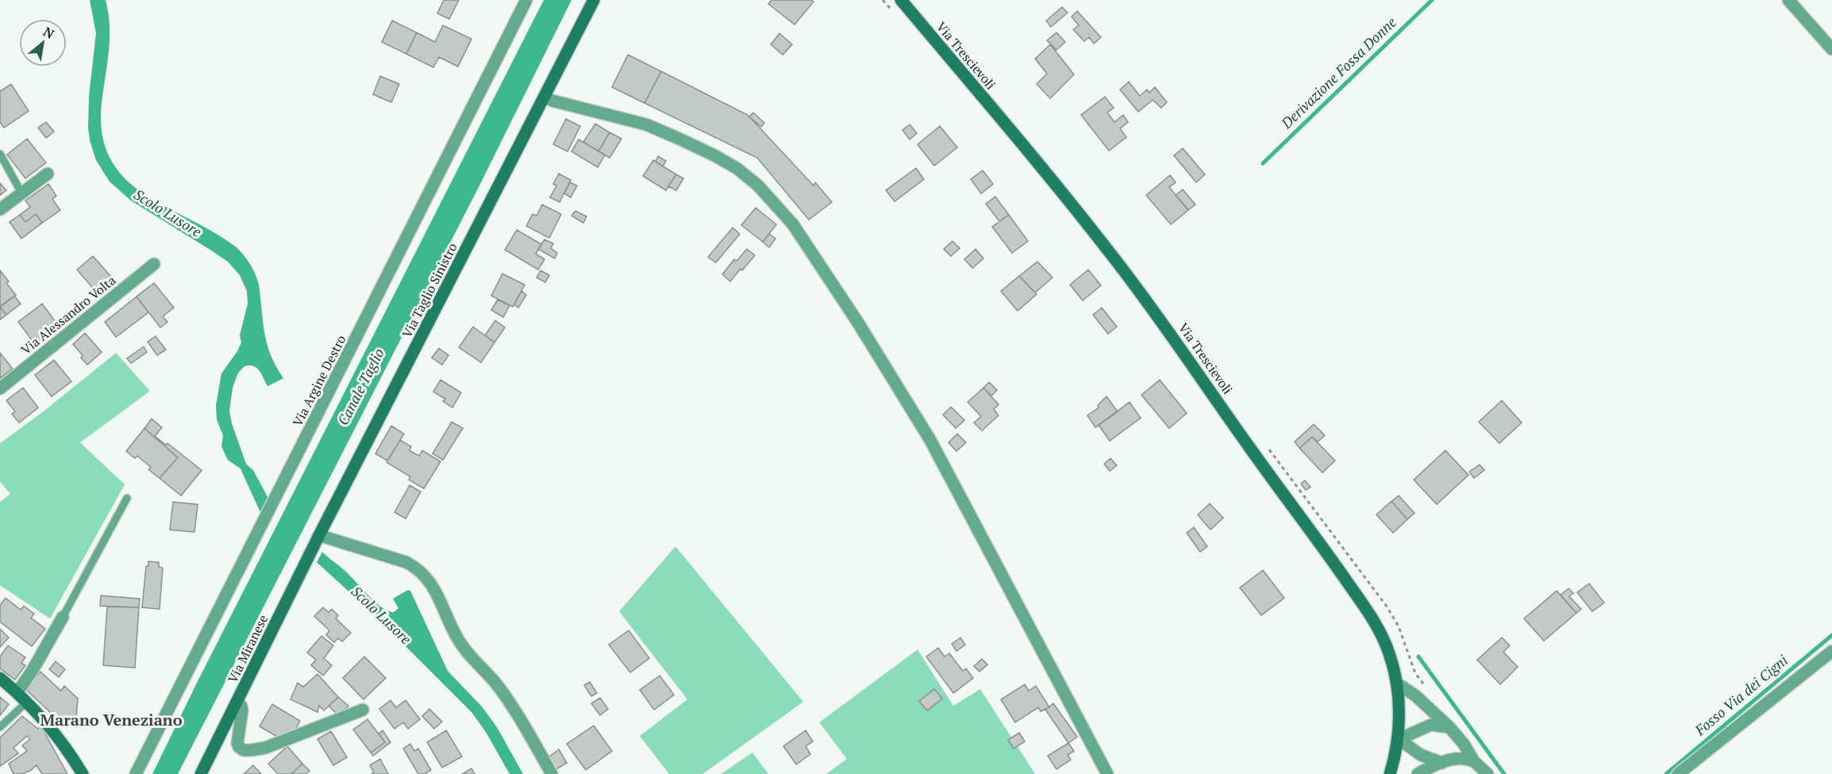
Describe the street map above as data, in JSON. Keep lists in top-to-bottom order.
{
  "streets": {
    "main road": ["Via Trescievoli", "Via Taglio Sinistro", "Via Miranese"],
    "street": ["Via Alessandro Volta", "Via Argine Destro"]
  },
  "crossings": [
    ["Via Taglio Sinistro", "Via Miranese"]
  ],
  "districts": ["Marano Veneziano"],
  "water": [
    "Derivazione Fossa Donne",
    "Scolo Lusore",
    "Canale Taglio",
    "Fosso Via dei Cigni"
  ],
  "north": "top right"
}
